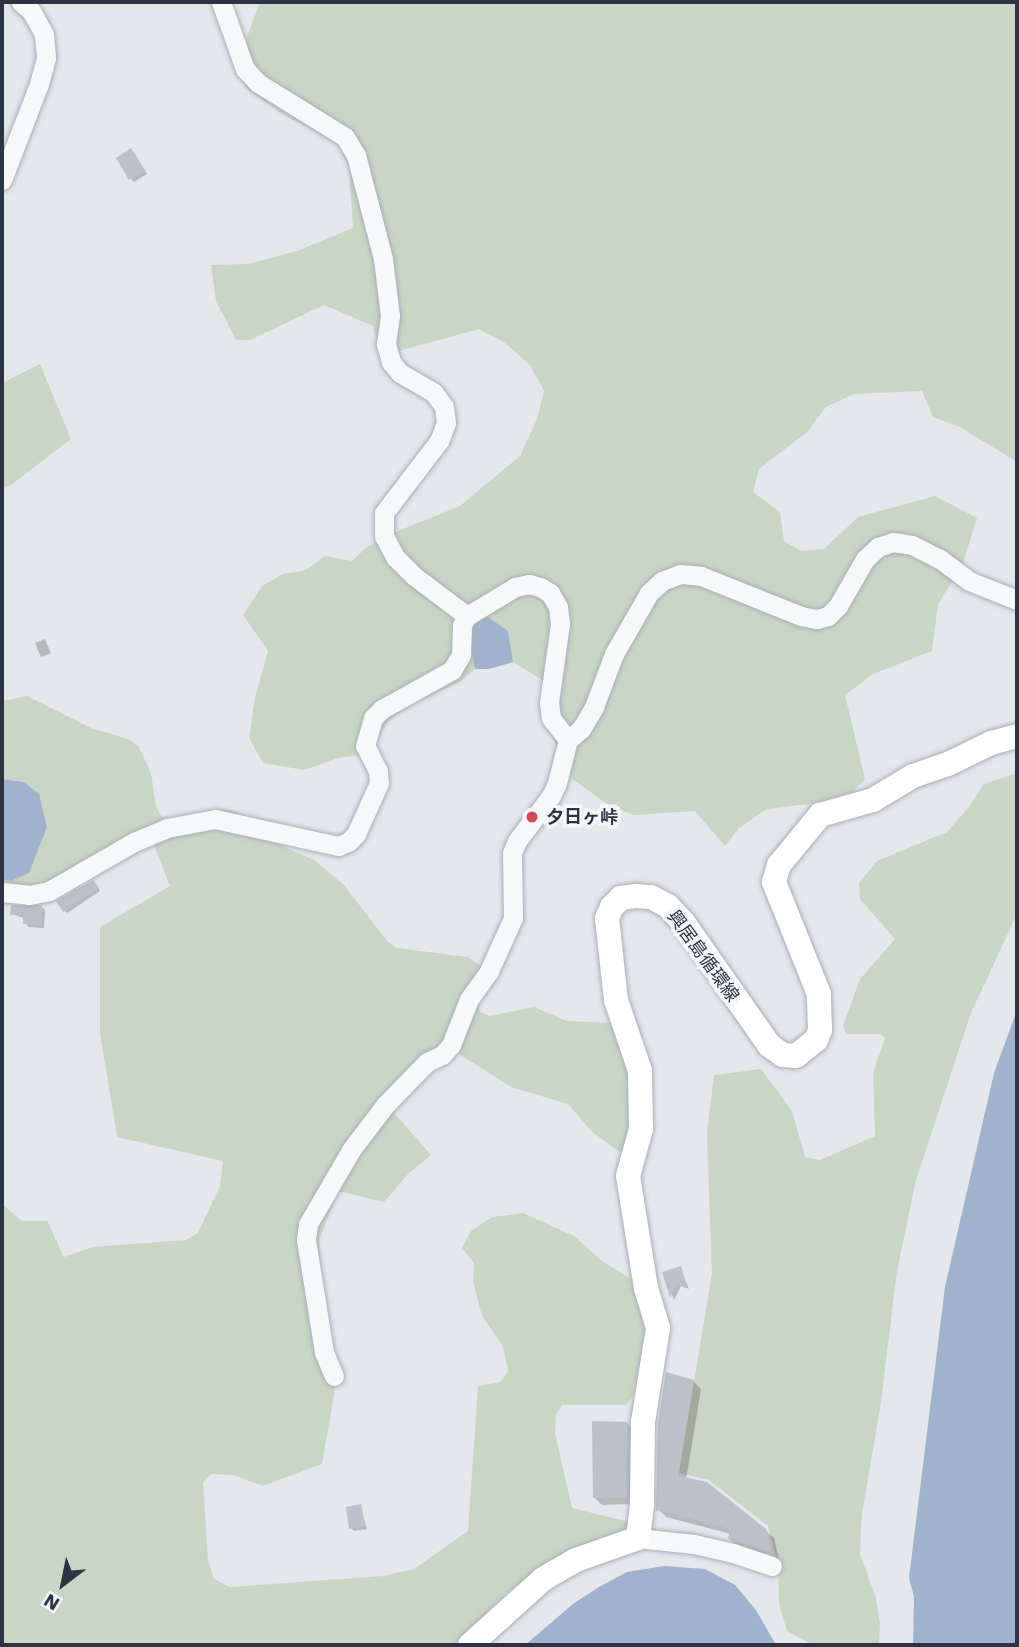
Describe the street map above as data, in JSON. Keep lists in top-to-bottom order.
{
  "streets": {
    "main road": ["興居島循環線"]
  },
  "places": ["夕日ヶ峠"],
  "north": "bottom left"
}
